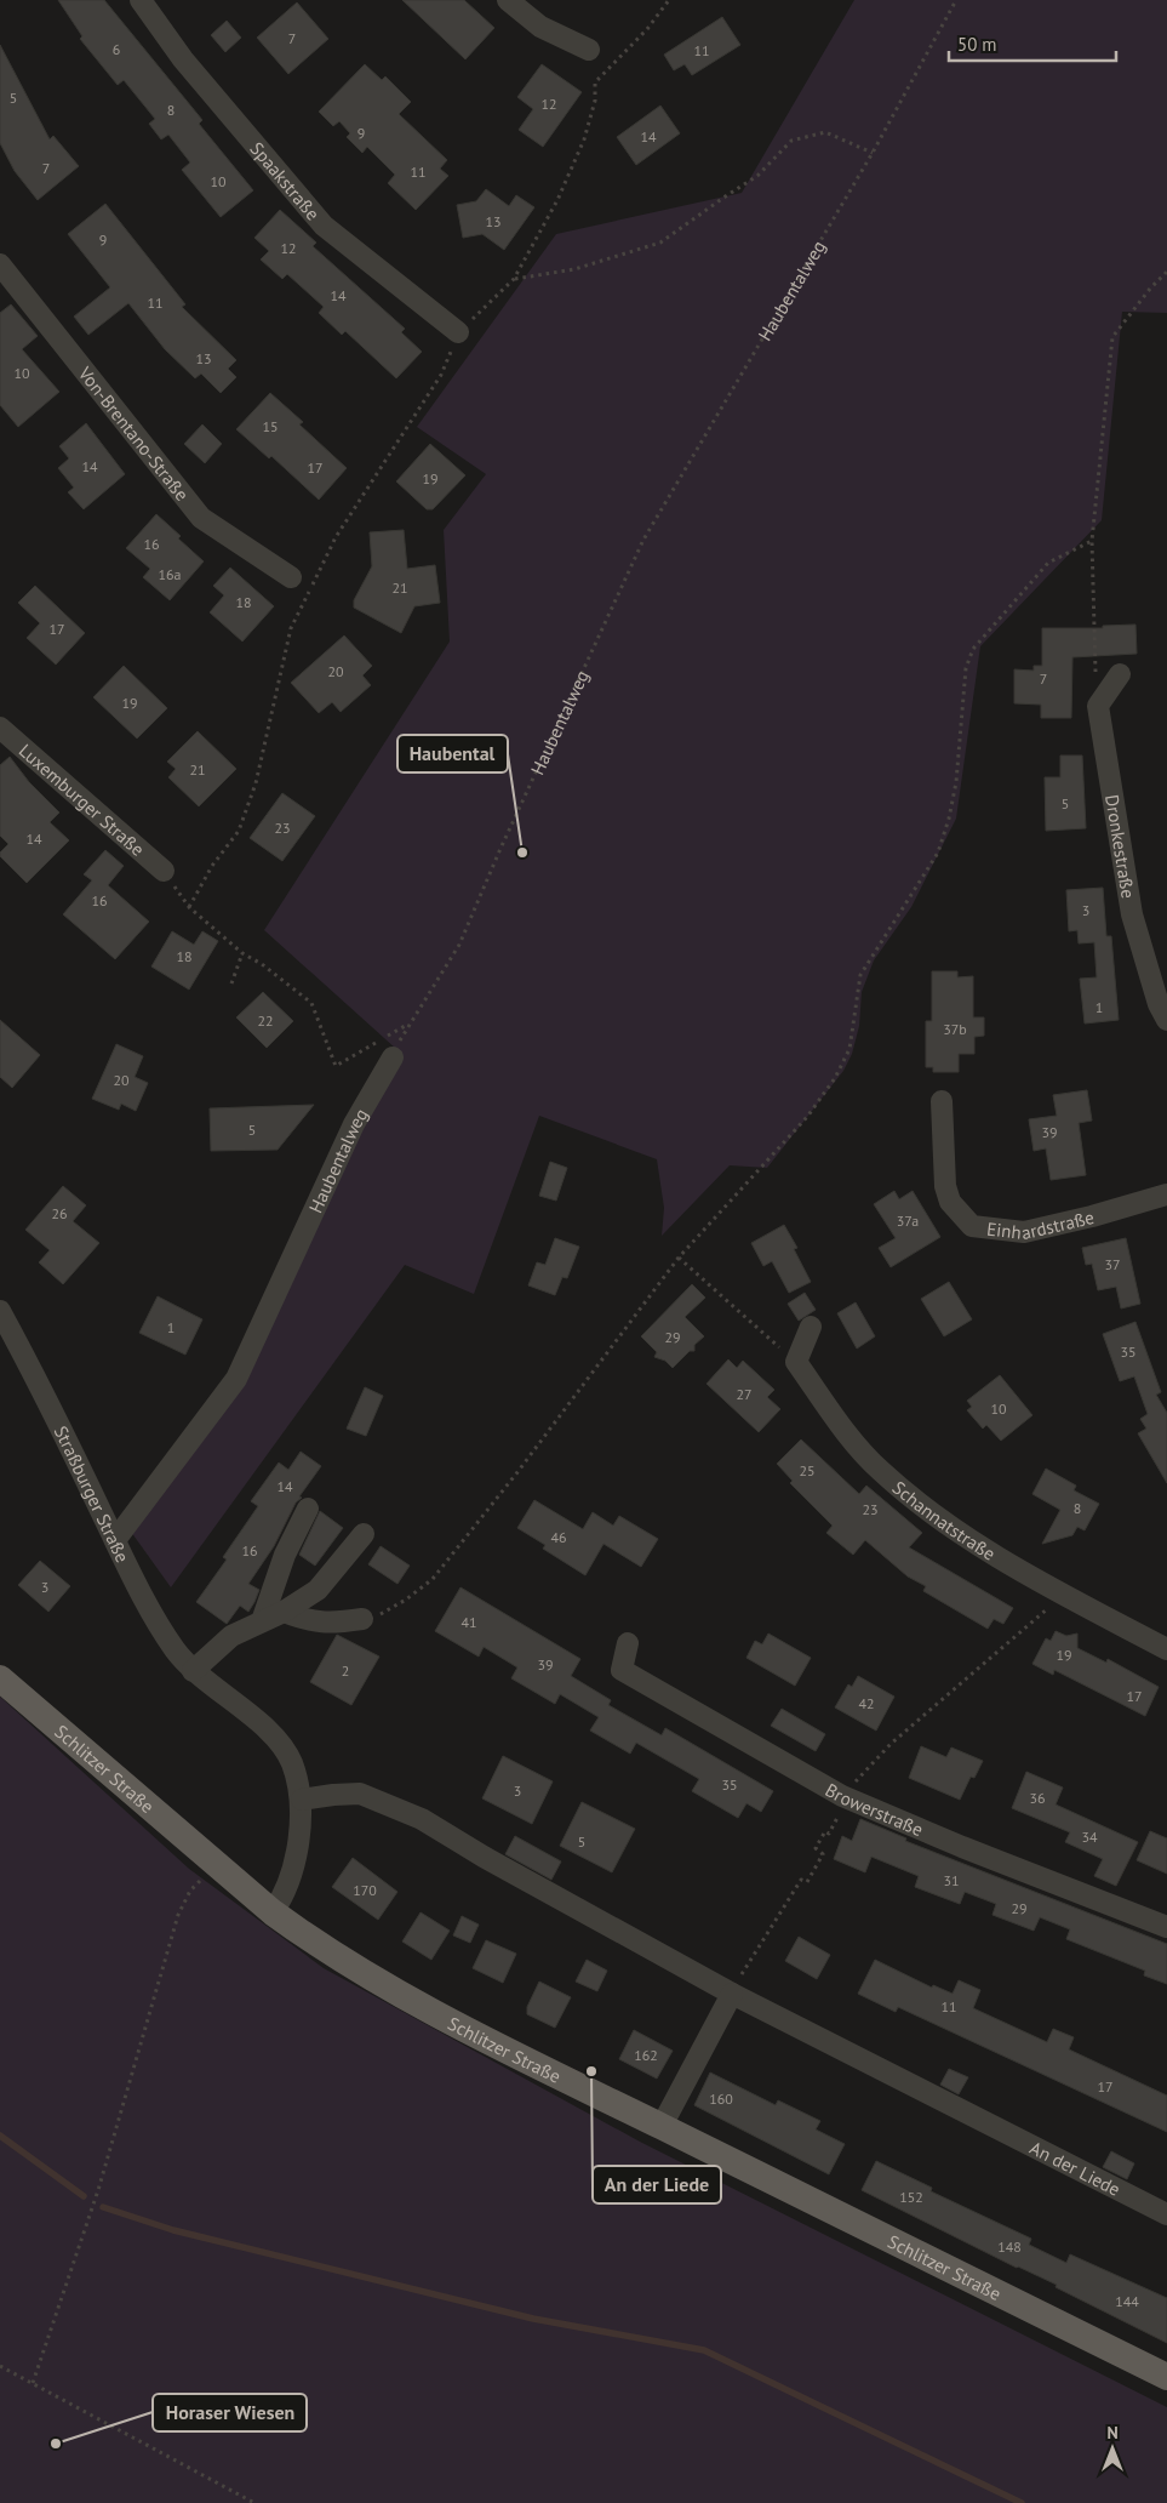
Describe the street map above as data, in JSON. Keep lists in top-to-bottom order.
{
  "streets": {
    "main road": ["Schlitzer Straße"],
    "street": [
      "Spaakstraße",
      "Haubentalweg",
      "Von-Brentano-Straße",
      "Luxemburger Straße",
      "Dronkestraße",
      "Einhardstraße",
      "Straßburger Straße",
      "Schannatstraße",
      "Browerstraße",
      "An der Liede"
    ]
  },
  "crossings": [
    ["Haubentalweg", "Straßburger Straße"],
    ["Straßburger Straße", "Schlitzer Straße"],
    ["Straßburger Straße", "An der Liede"]
  ],
  "places": ["Haubental", "An der Liede", "Horaser Wiesen"],
  "house_numbers": [
    "7",
    "6",
    "11",
    "5",
    "12",
    "8",
    "9",
    "14",
    "7",
    "11",
    "10",
    "13",
    "9",
    "12",
    "14",
    "11",
    "13",
    "10",
    "15",
    "14",
    "17",
    "19",
    "16",
    "16a",
    "21",
    "18",
    "17",
    "20",
    "7",
    "19",
    "21",
    "5",
    "23",
    "14",
    "16",
    "3",
    "18",
    "1",
    "22",
    "37b",
    "20",
    "5",
    "39",
    "26",
    "37a",
    "37",
    "1",
    "29",
    "35",
    "27",
    "10",
    "25",
    "14",
    "8",
    "23",
    "46",
    "16",
    "3",
    "41",
    "19",
    "39",
    "2",
    "17",
    "42",
    "35",
    "3",
    "36",
    "34",
    "5",
    "31",
    "170",
    "29",
    "11",
    "162",
    "17",
    "160",
    "152",
    "148",
    "144"
  ],
  "scale_bar": "50 m",
  "north": "top"
}
